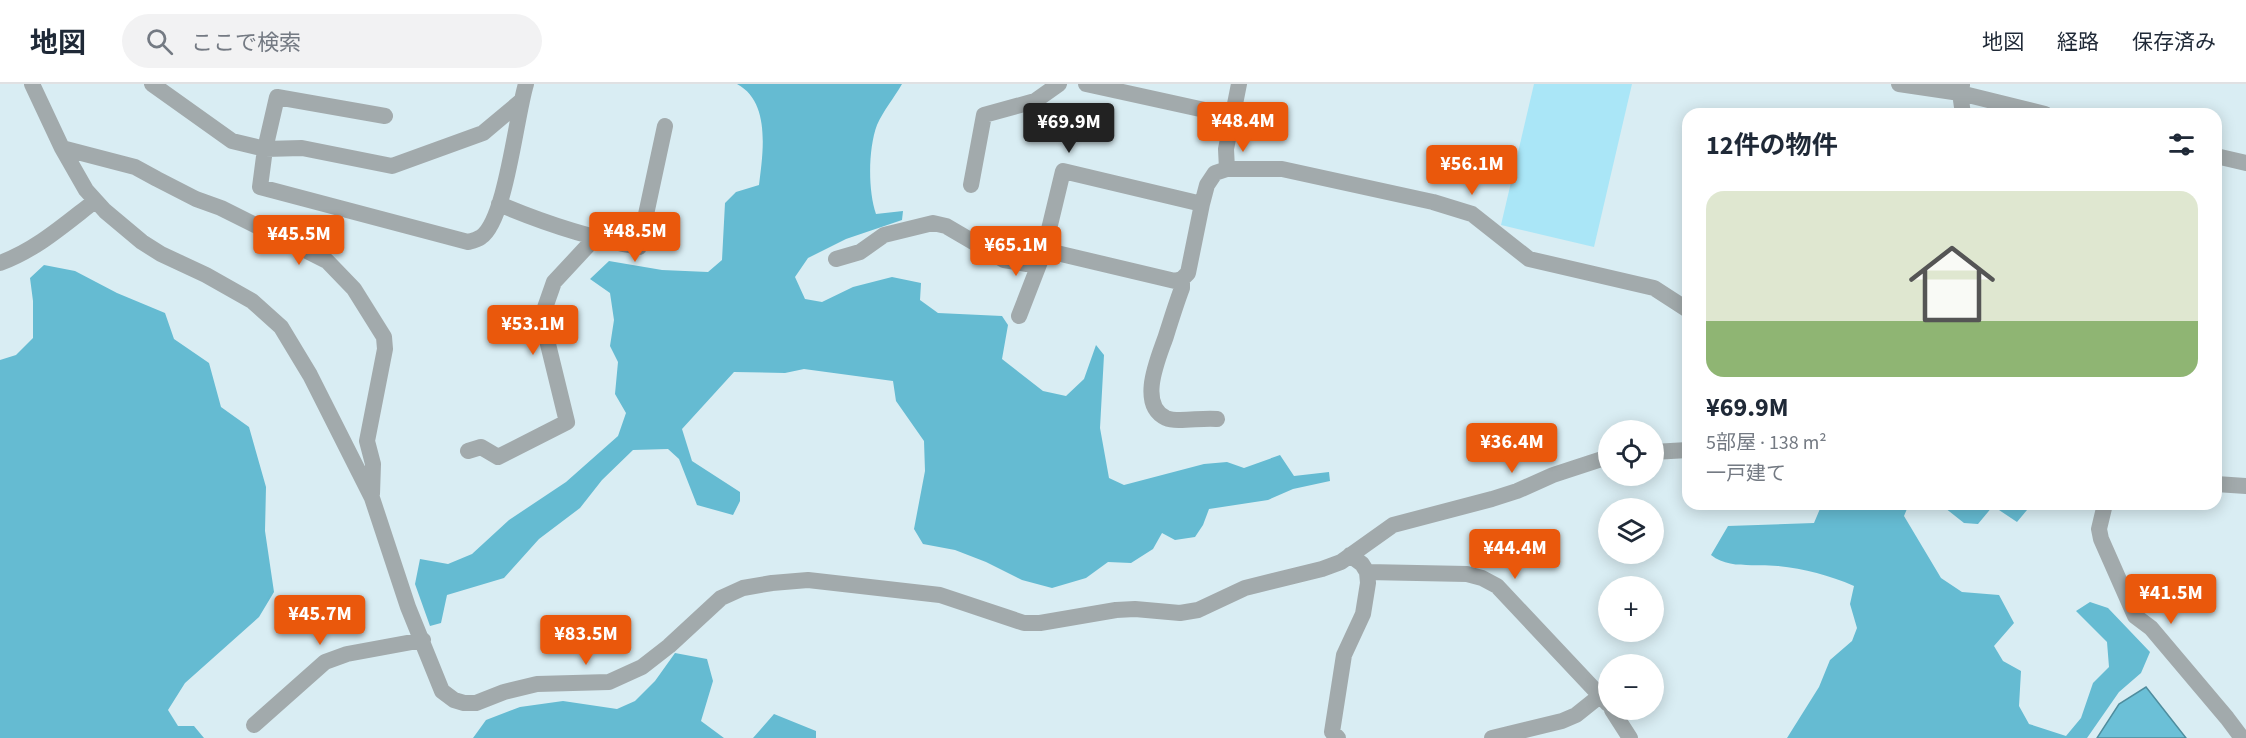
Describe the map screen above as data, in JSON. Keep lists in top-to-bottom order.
{
  "page": {
    "header": "地図",
    "search": "ここで検索",
    "nav": ["地図", "経路", "保存済み"],
    "price": [
      "¥48.4M",
      "¥69.9M",
      "¥56.1M",
      "¥48.5M",
      "¥45.5M",
      "¥65.1M",
      "¥53.1M",
      "¥36.4M",
      "¥44.4M",
      "¥41.5M",
      "¥45.7M",
      "¥83.5M"
    ],
    "heading": "12件の物件",
    "list": [
      {
        "name": "¥69.9M",
        "note": "5部屋 · 138 m² · 一戸建て"
      }
    ],
    "map_buttons": ["+", "−"]
  }
}
